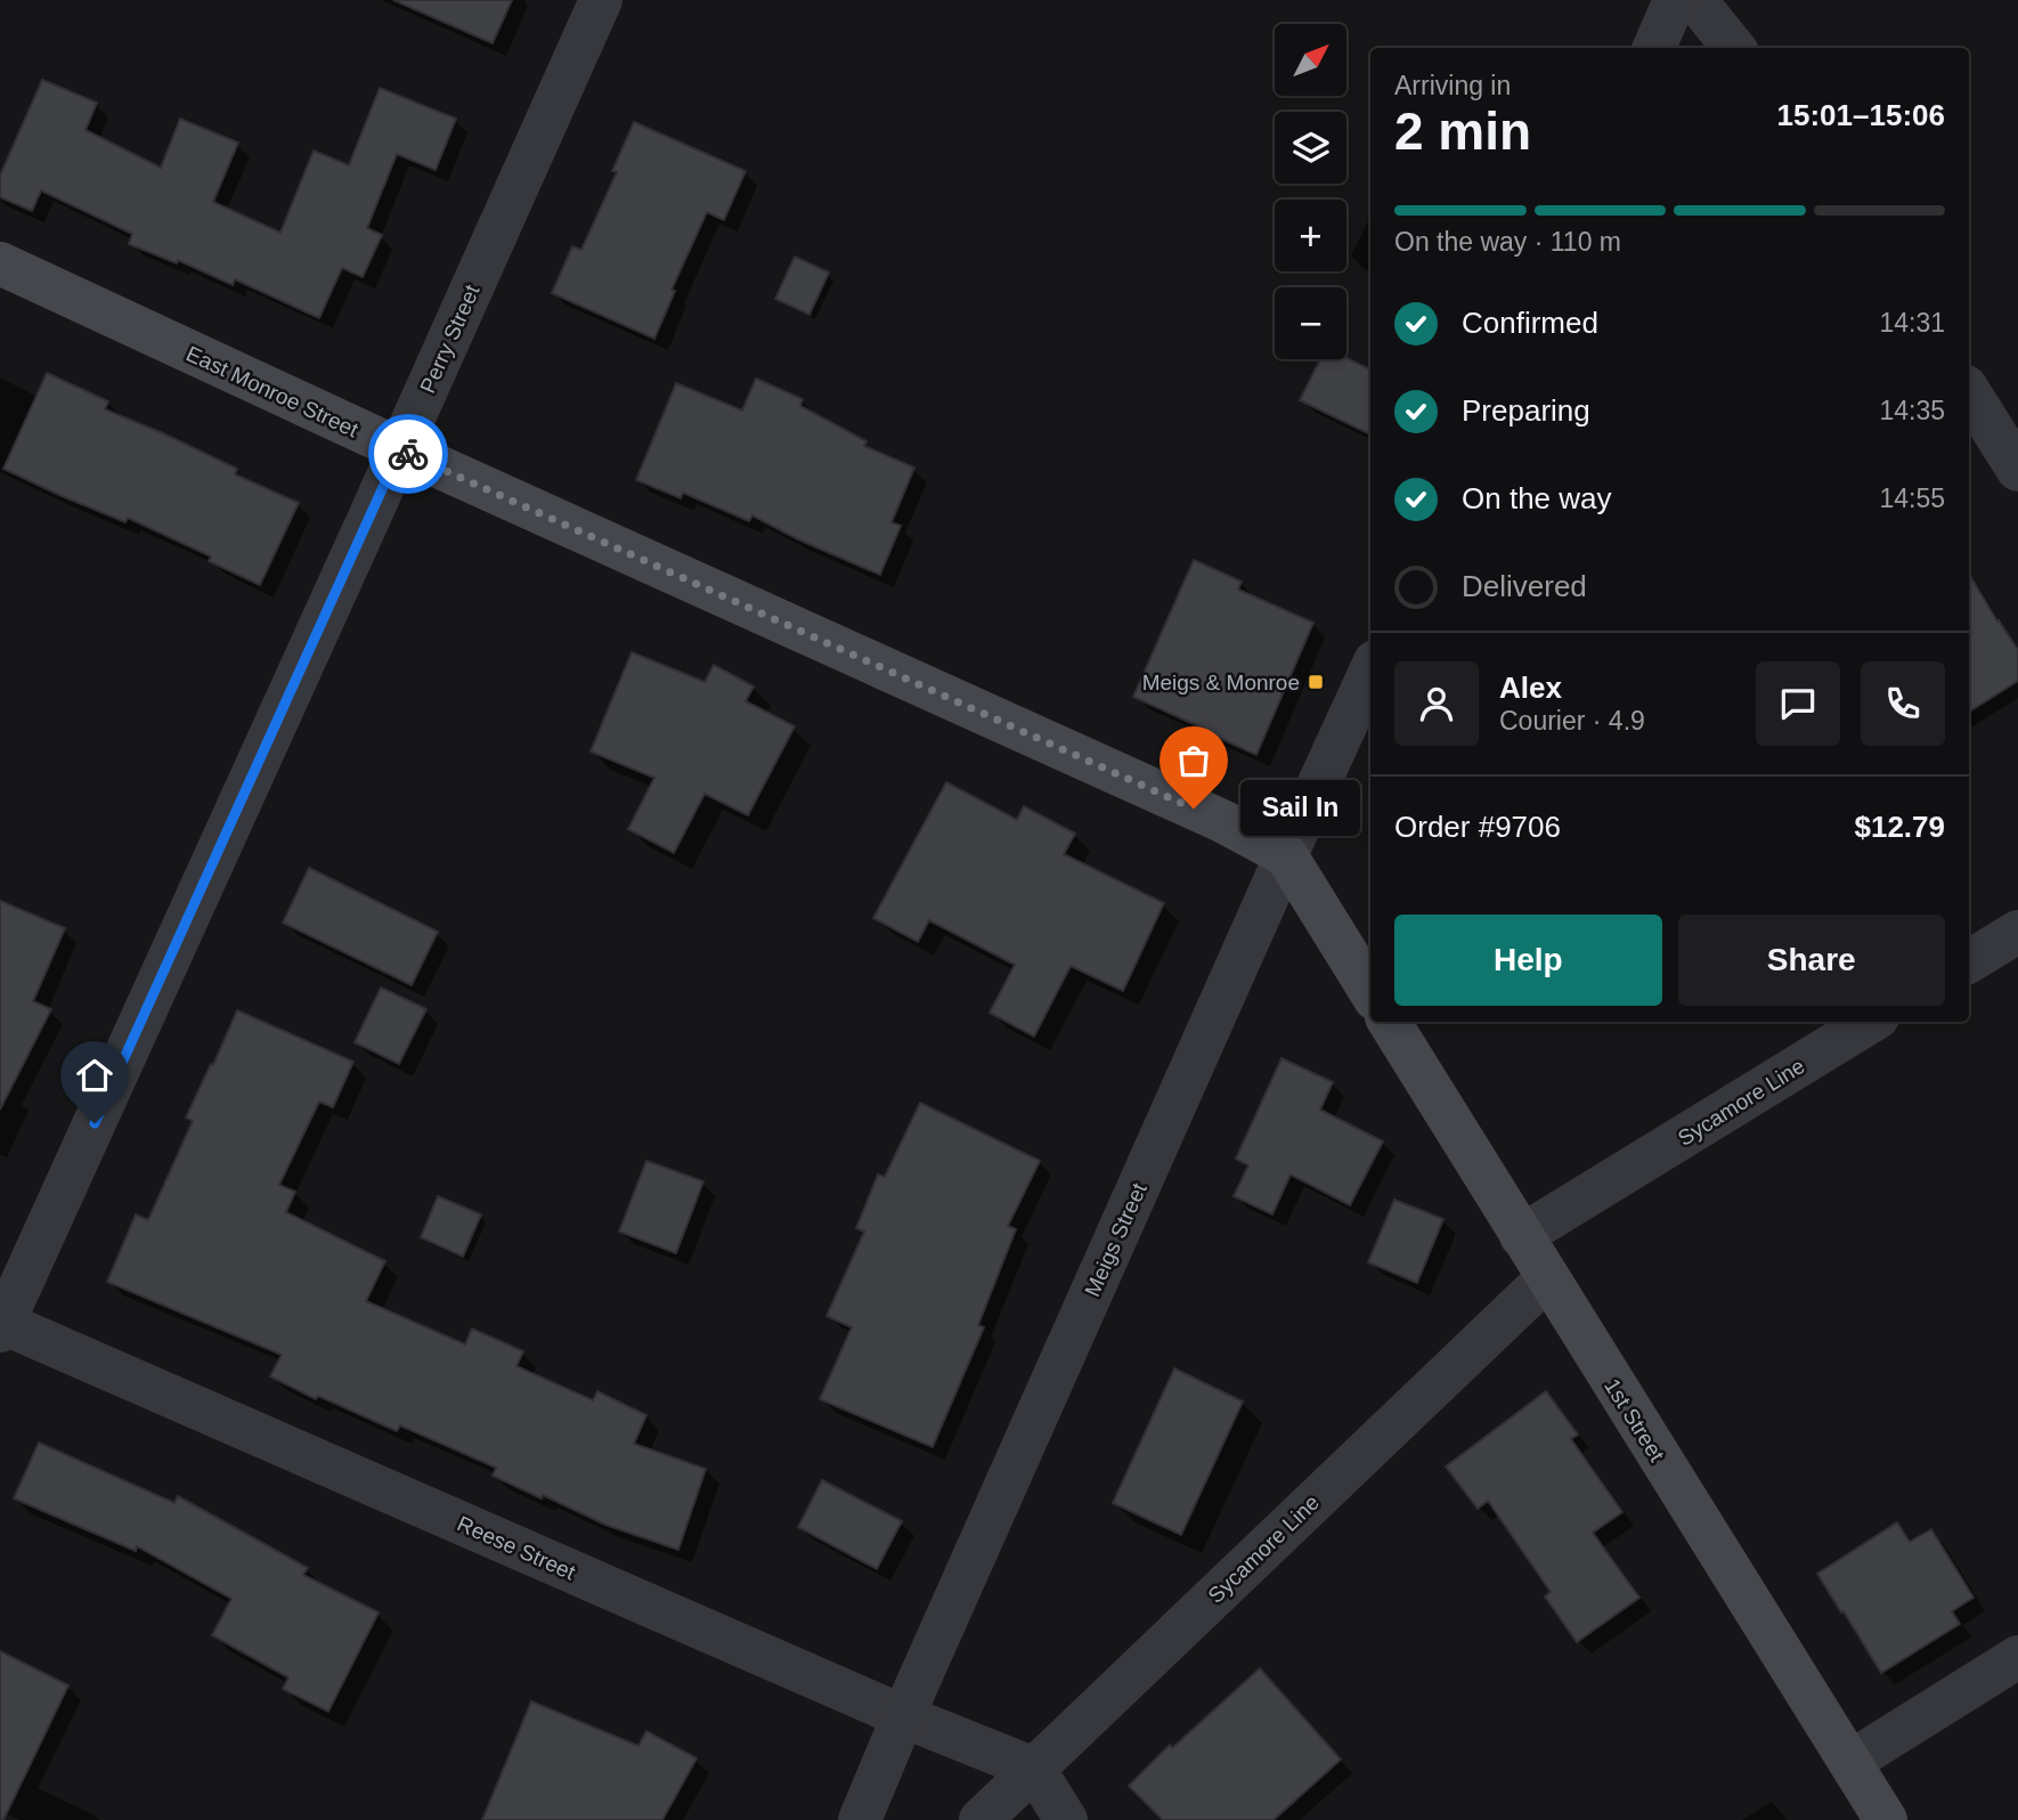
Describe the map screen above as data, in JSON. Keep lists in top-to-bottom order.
{
  "streets": {
    "main road": ["East Monroe Street", "1st Street"],
    "street": [
      "Perry Street",
      "Sycamore Line",
      "Meigs Street",
      "Reese Street"
    ]
  },
  "crossings": [
    ["Perry Street", "East Monroe Street"],
    ["Perry Street", "Reese Street"],
    ["East Monroe Street", "Meigs Street"],
    ["Sycamore Line", "1st Street"],
    ["Sycamore Line", "Reese Street"],
    ["Meigs Street", "Reese Street"]
  ],
  "places": {
    "transit": ["Meigs & Monroe"],
    "other": ["Sail In"]
  },
  "north": "top right",
  "page": {
    "map_buttons": ["+", "−"],
    "heading": ["2 min", "Arriving in", "15:01–15:06"],
    "panel": [
      "Alex",
      "Courier · 4.9",
      "Order #9706",
      "$12.79"
    ],
    "bar": "On the way · 110 m",
    "list": [
      ["Confirmed", "14:31"],
      ["Preparing", "14:35"],
      ["On the way", "14:55"],
      "Delivered"
    ],
    "bubble": "Sail In",
    "buttons": ["Help", "Share"]
  }
}
